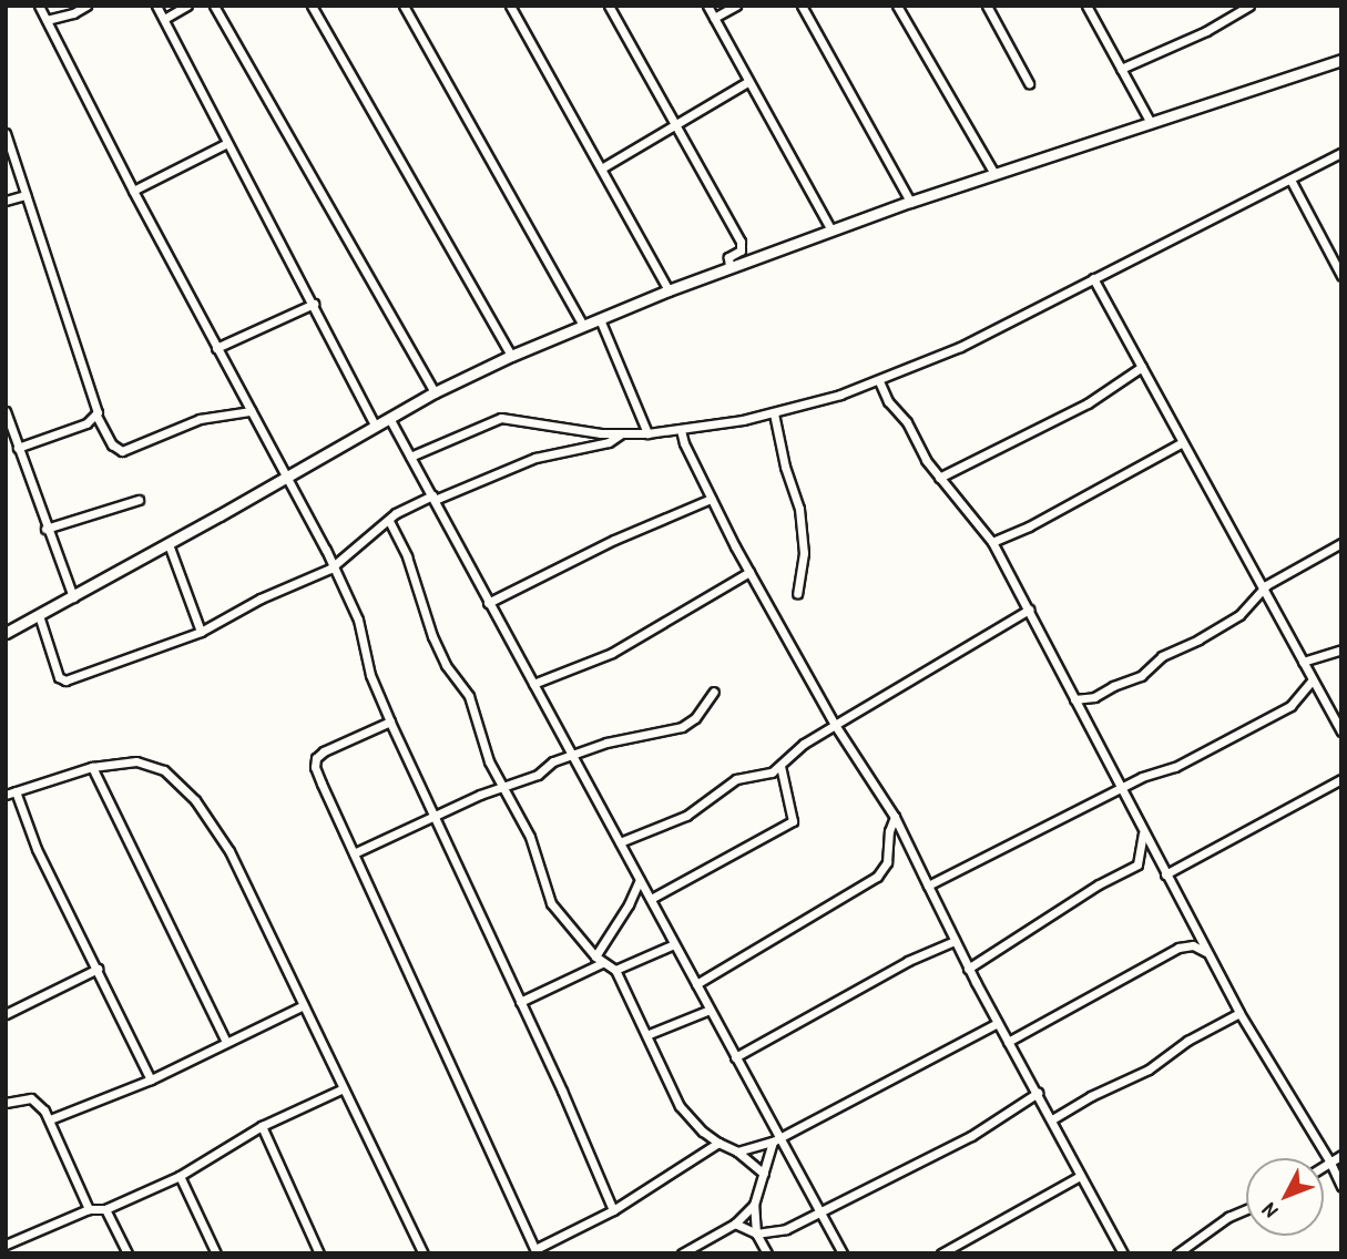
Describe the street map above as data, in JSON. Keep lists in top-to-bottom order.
{
  "north": "bottom left"
}
